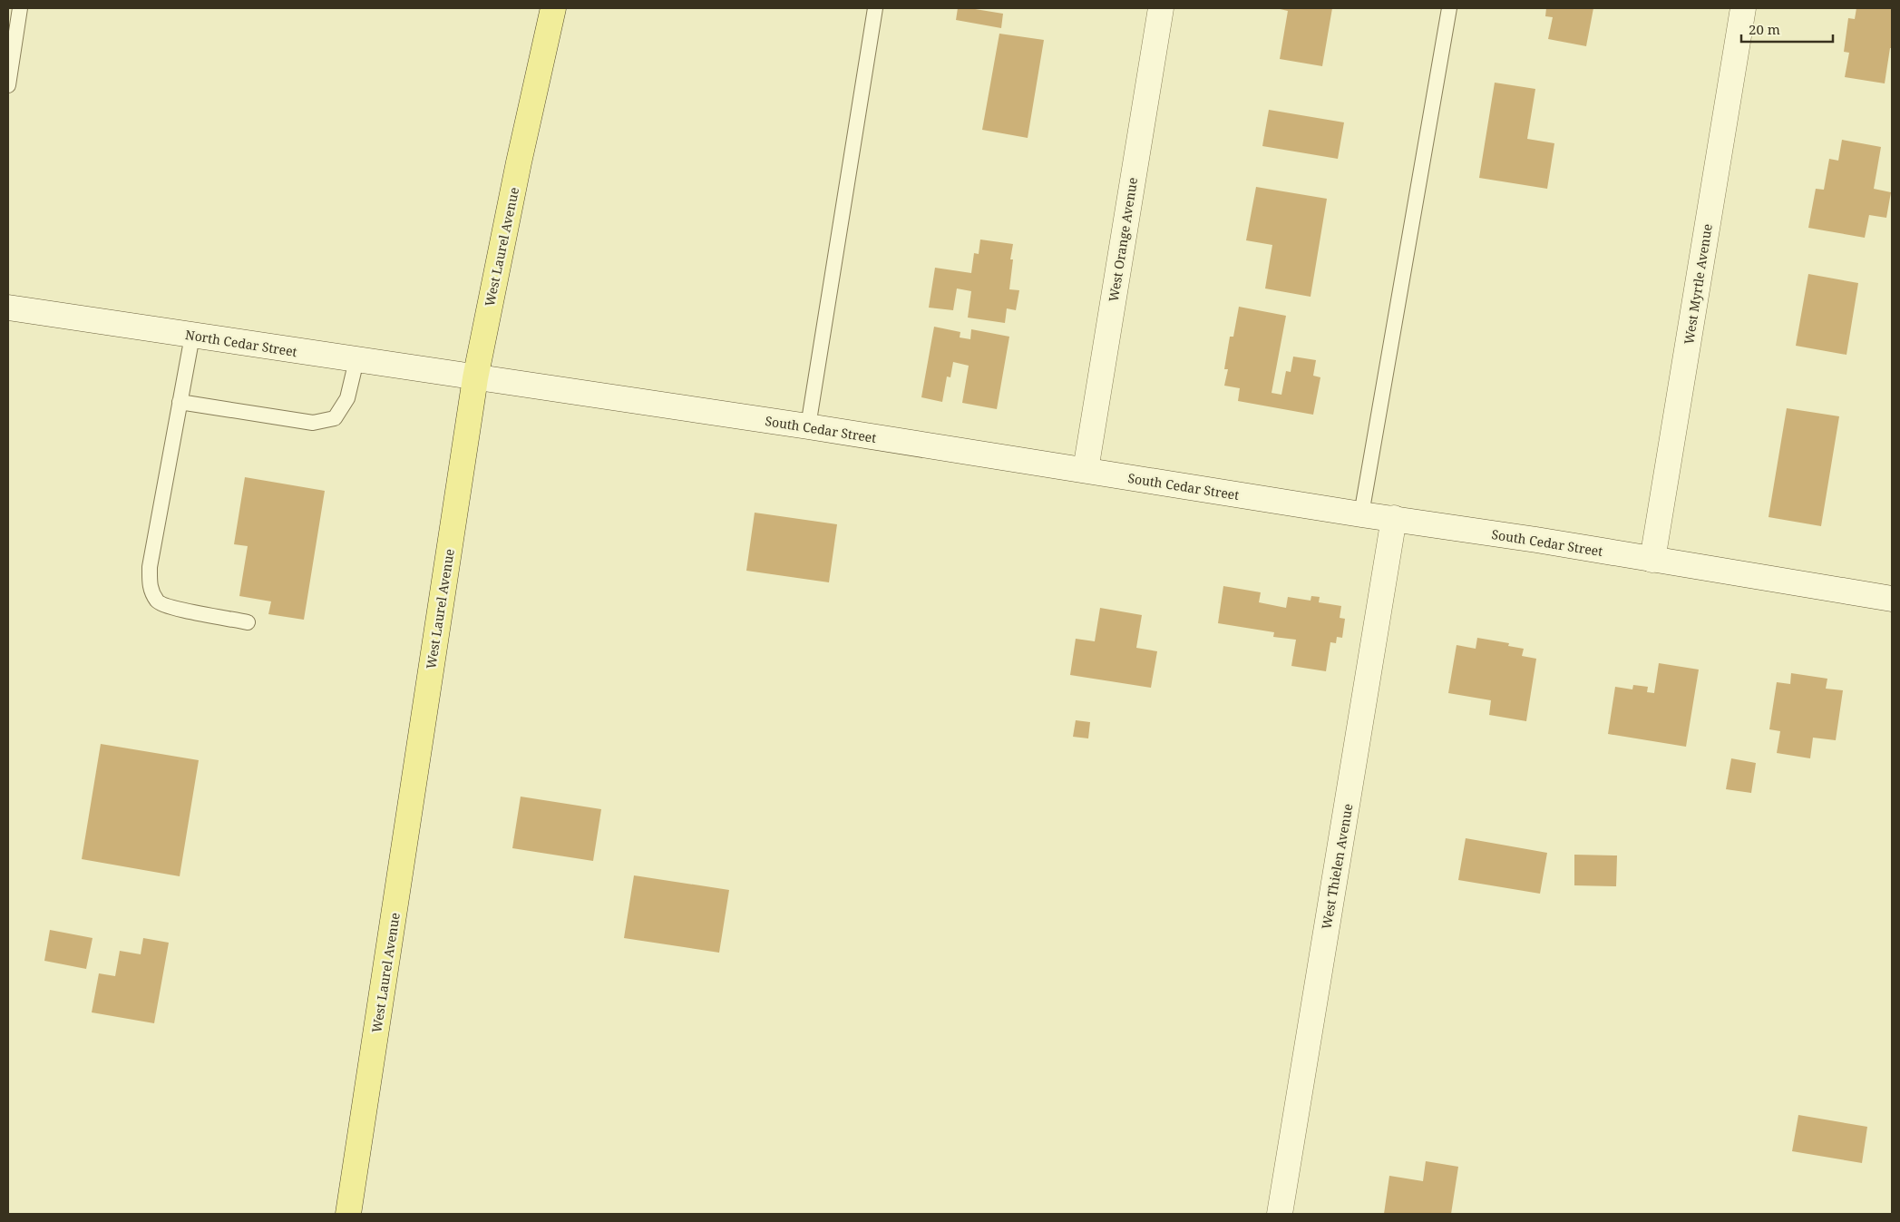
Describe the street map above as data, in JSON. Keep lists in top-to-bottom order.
{
  "streets": {
    "main road": ["West Laurel Avenue"],
    "street": [
      "West Orange Avenue",
      "West Myrtle Avenue",
      "North Cedar Street",
      "South Cedar Street",
      "West Thielen Avenue"
    ]
  },
  "crossings": [
    ["West Orange Avenue", "South Cedar Street"],
    ["West Laurel Avenue", "North Cedar Street"],
    ["West Laurel Avenue", "South Cedar Street"],
    ["West Myrtle Avenue", "South Cedar Street"],
    ["North Cedar Street", "South Cedar Street"],
    ["South Cedar Street", "West Thielen Avenue"]
  ],
  "scale_bar": "20 m"
}
